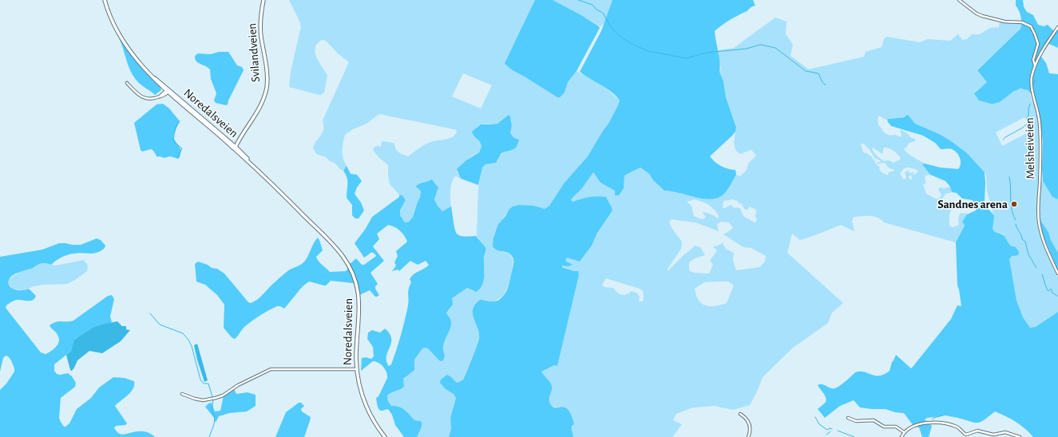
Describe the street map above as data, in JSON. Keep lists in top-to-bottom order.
{
  "streets": {
    "main road": ["Svilandveien", "Noredalsveien"],
    "street": ["Melsheiveien"]
  },
  "crossings": [
    ["Svilandveien", "Noredalsveien"]
  ],
  "places": ["Sandnes arena"]
}
